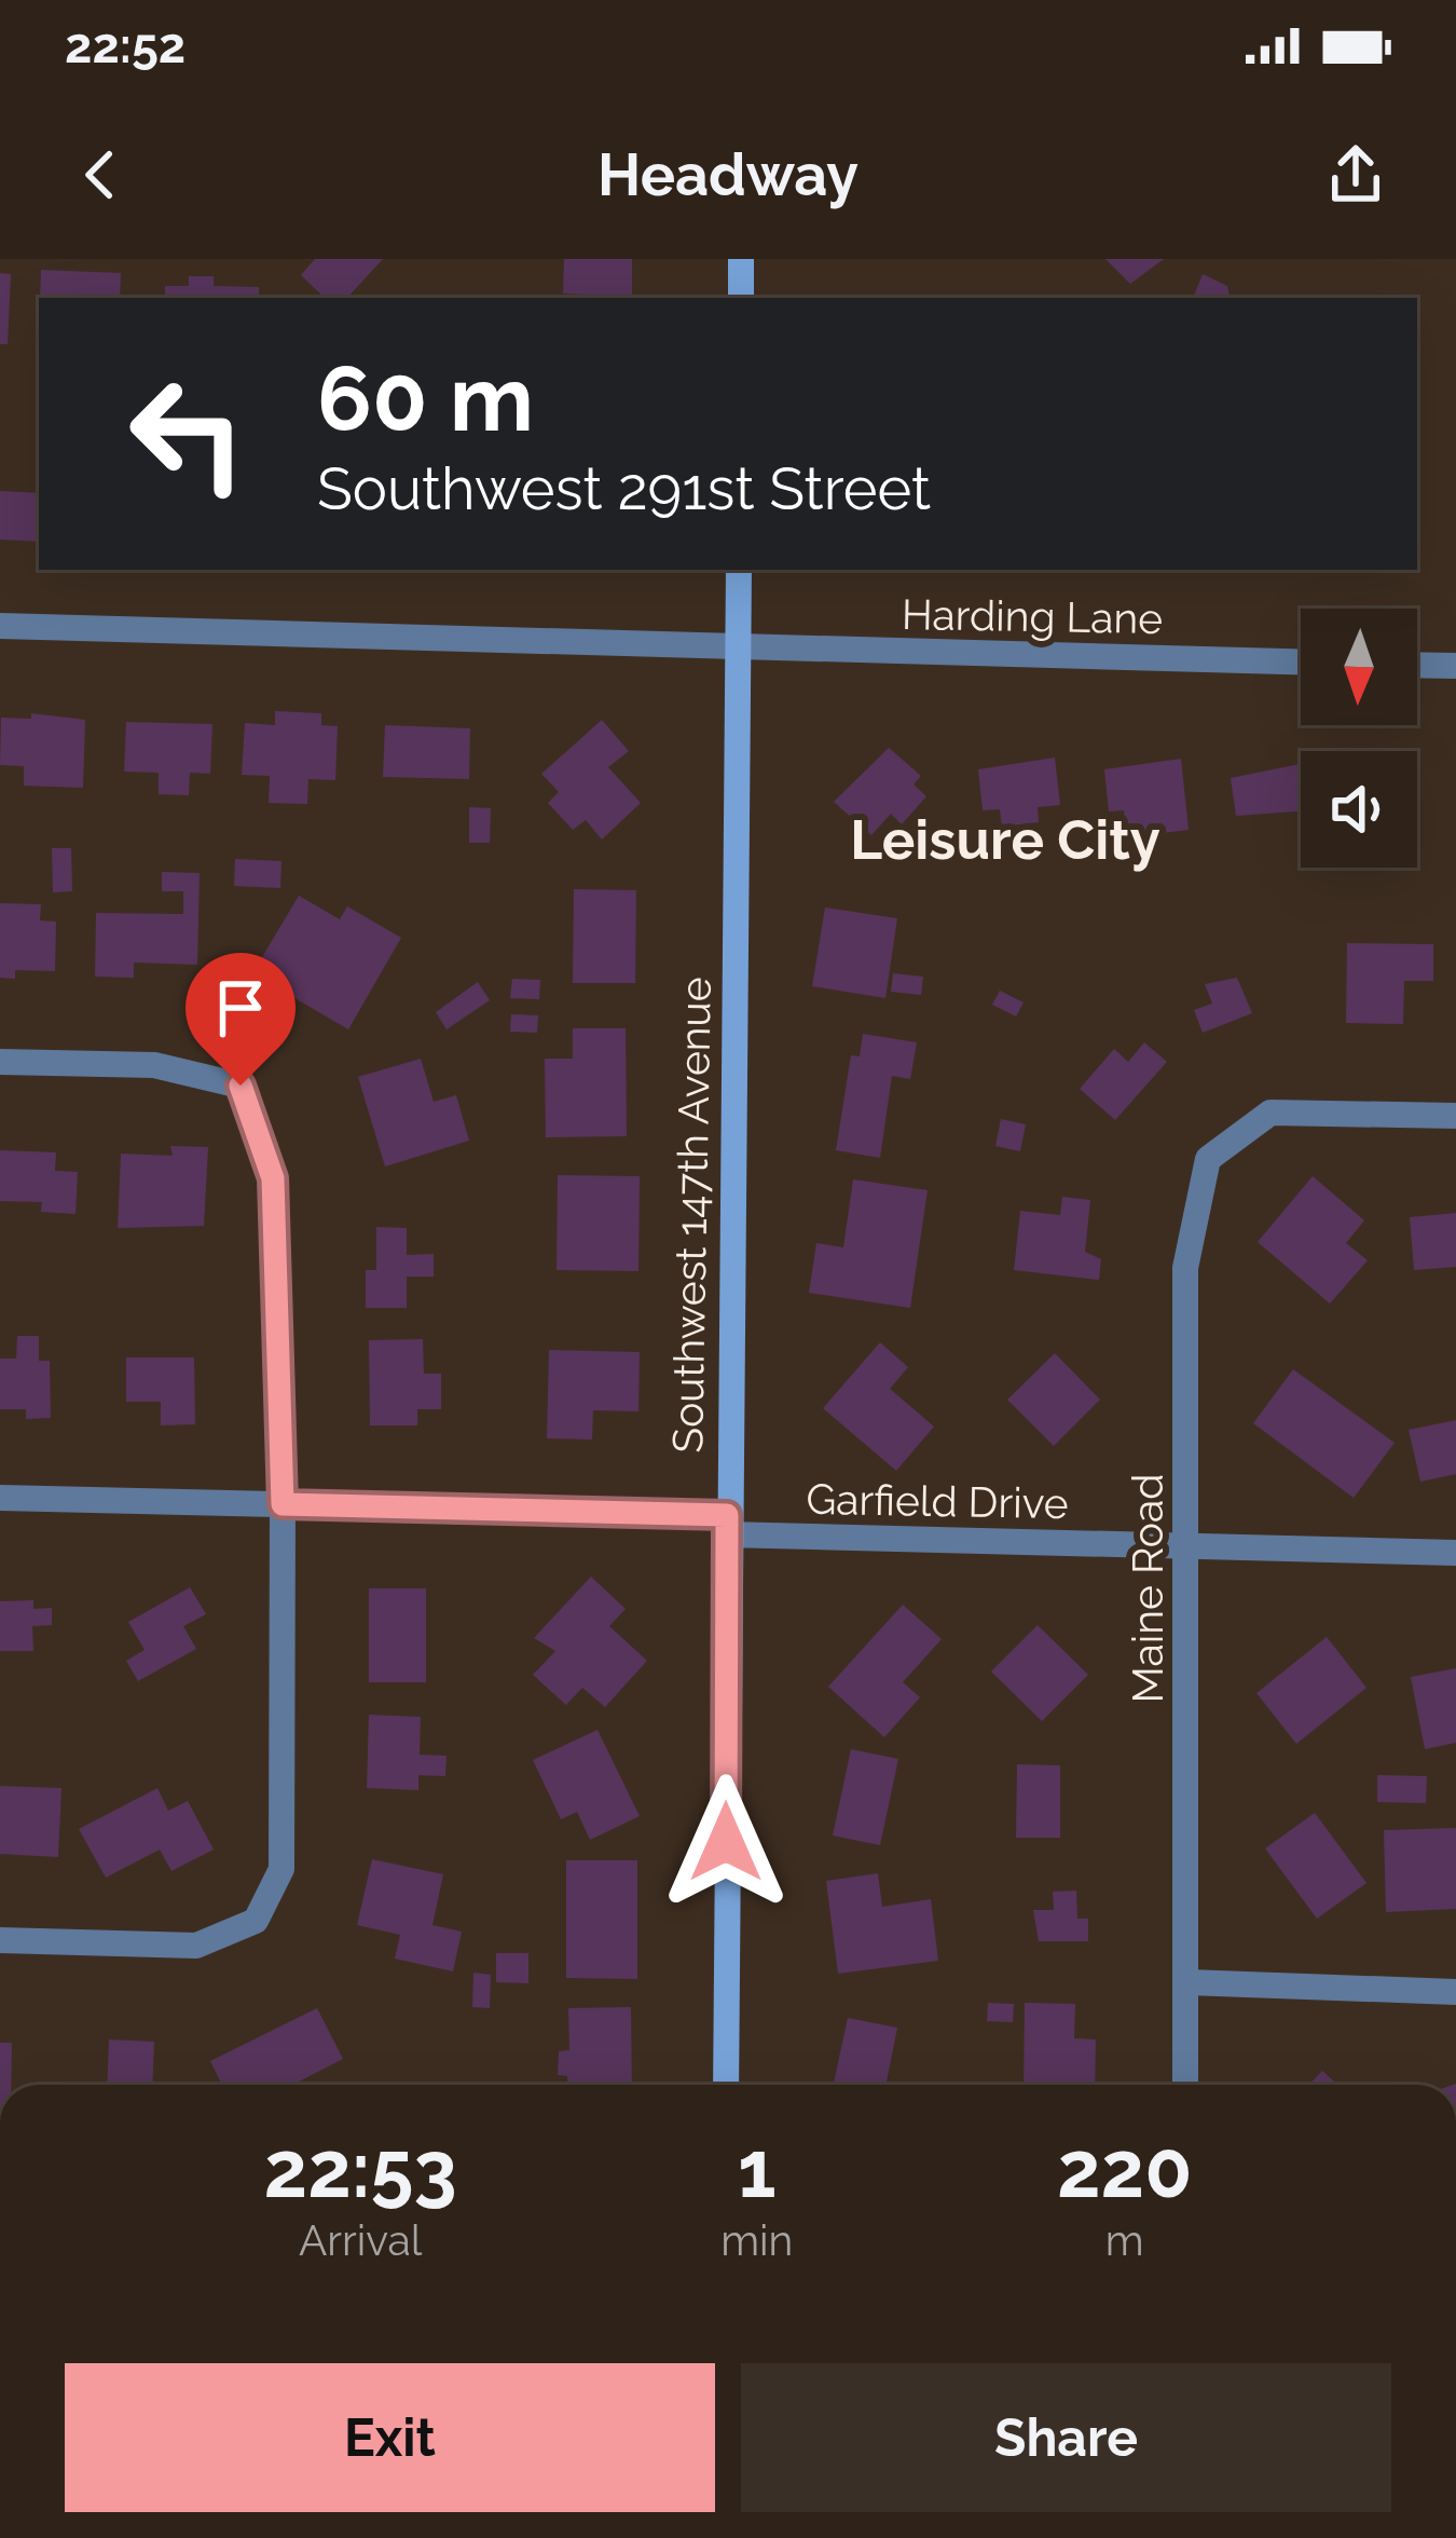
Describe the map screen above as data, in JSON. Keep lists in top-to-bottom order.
{
  "streets": {
    "street": [
      "Harding Lane",
      "Southwest 147th Avenue",
      "Garfield Drive",
      "Maine Road"
    ]
  },
  "crossings": [
    ["Harding Lane", "Southwest 147th Avenue"],
    ["Southwest 147th Avenue", "Garfield Drive"],
    ["Garfield Drive", "Maine Road"]
  ],
  "districts": ["Leisure City"],
  "north": "bottom",
  "page": {
    "status": "22:52",
    "header": "Headway",
    "turn": ["60 m", "Southwest 291st Street"],
    "eta": [
      "22:53",
      "Arrival",
      "1",
      "min",
      "220",
      "m"
    ],
    "buttons": ["Exit", "Share"]
  }
}
